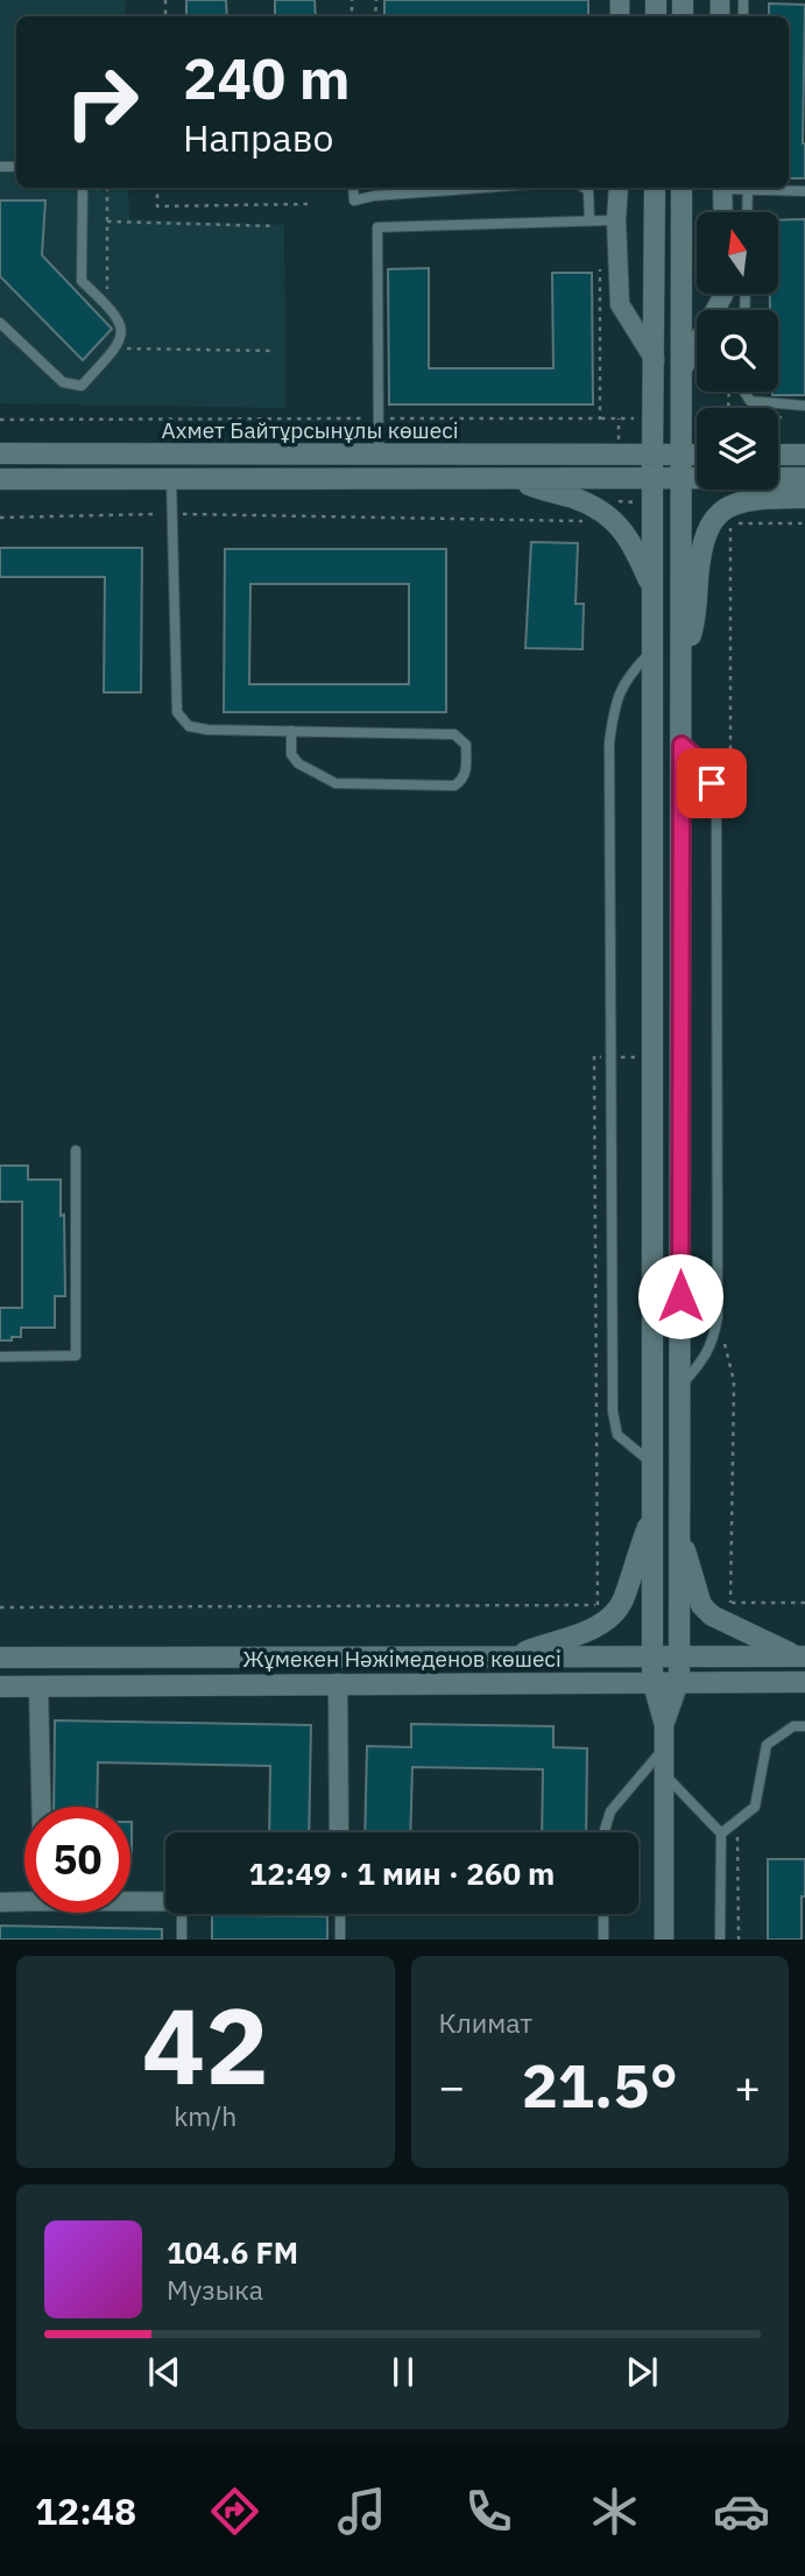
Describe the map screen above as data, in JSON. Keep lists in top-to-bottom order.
{
  "streets": {
    "main road": ["Ахмет Байтұрсынұлы көшесі", "Жұмекен Нәжімеденов көшесі"]
  },
  "north": "top",
  "page": {
    "turn": ["240 m", "Направо"],
    "limit": "50",
    "trip": "12:49 · 1 мин · 260 m",
    "tile": [
      ["42", "km/h"],
      "Климат"
    ],
    "heat": ["−", "21.5°", "+"],
    "song": ["104.6 FM", "Музыка"],
    "tabs": "12:48"
  }
}
